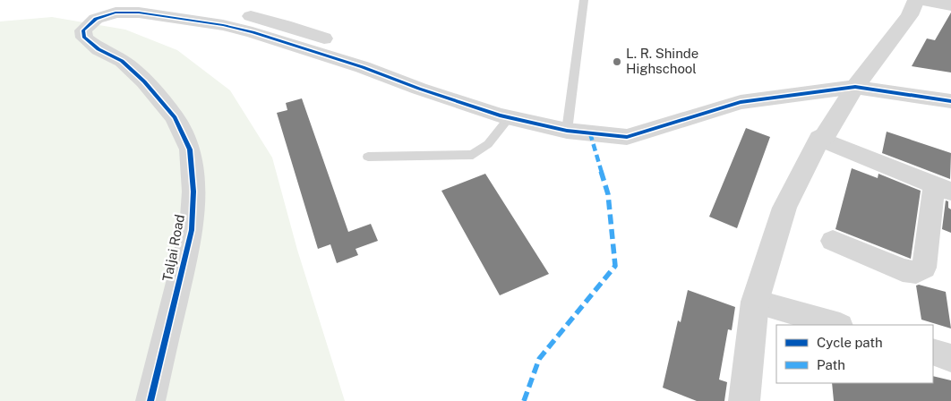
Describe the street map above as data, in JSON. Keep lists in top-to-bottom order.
{
  "streets": {
    "street": ["Taljai Road"]
  },
  "places": ["L. R. Shinde Highschool"],
  "legend": ["Cycle path", "Path"]
}
